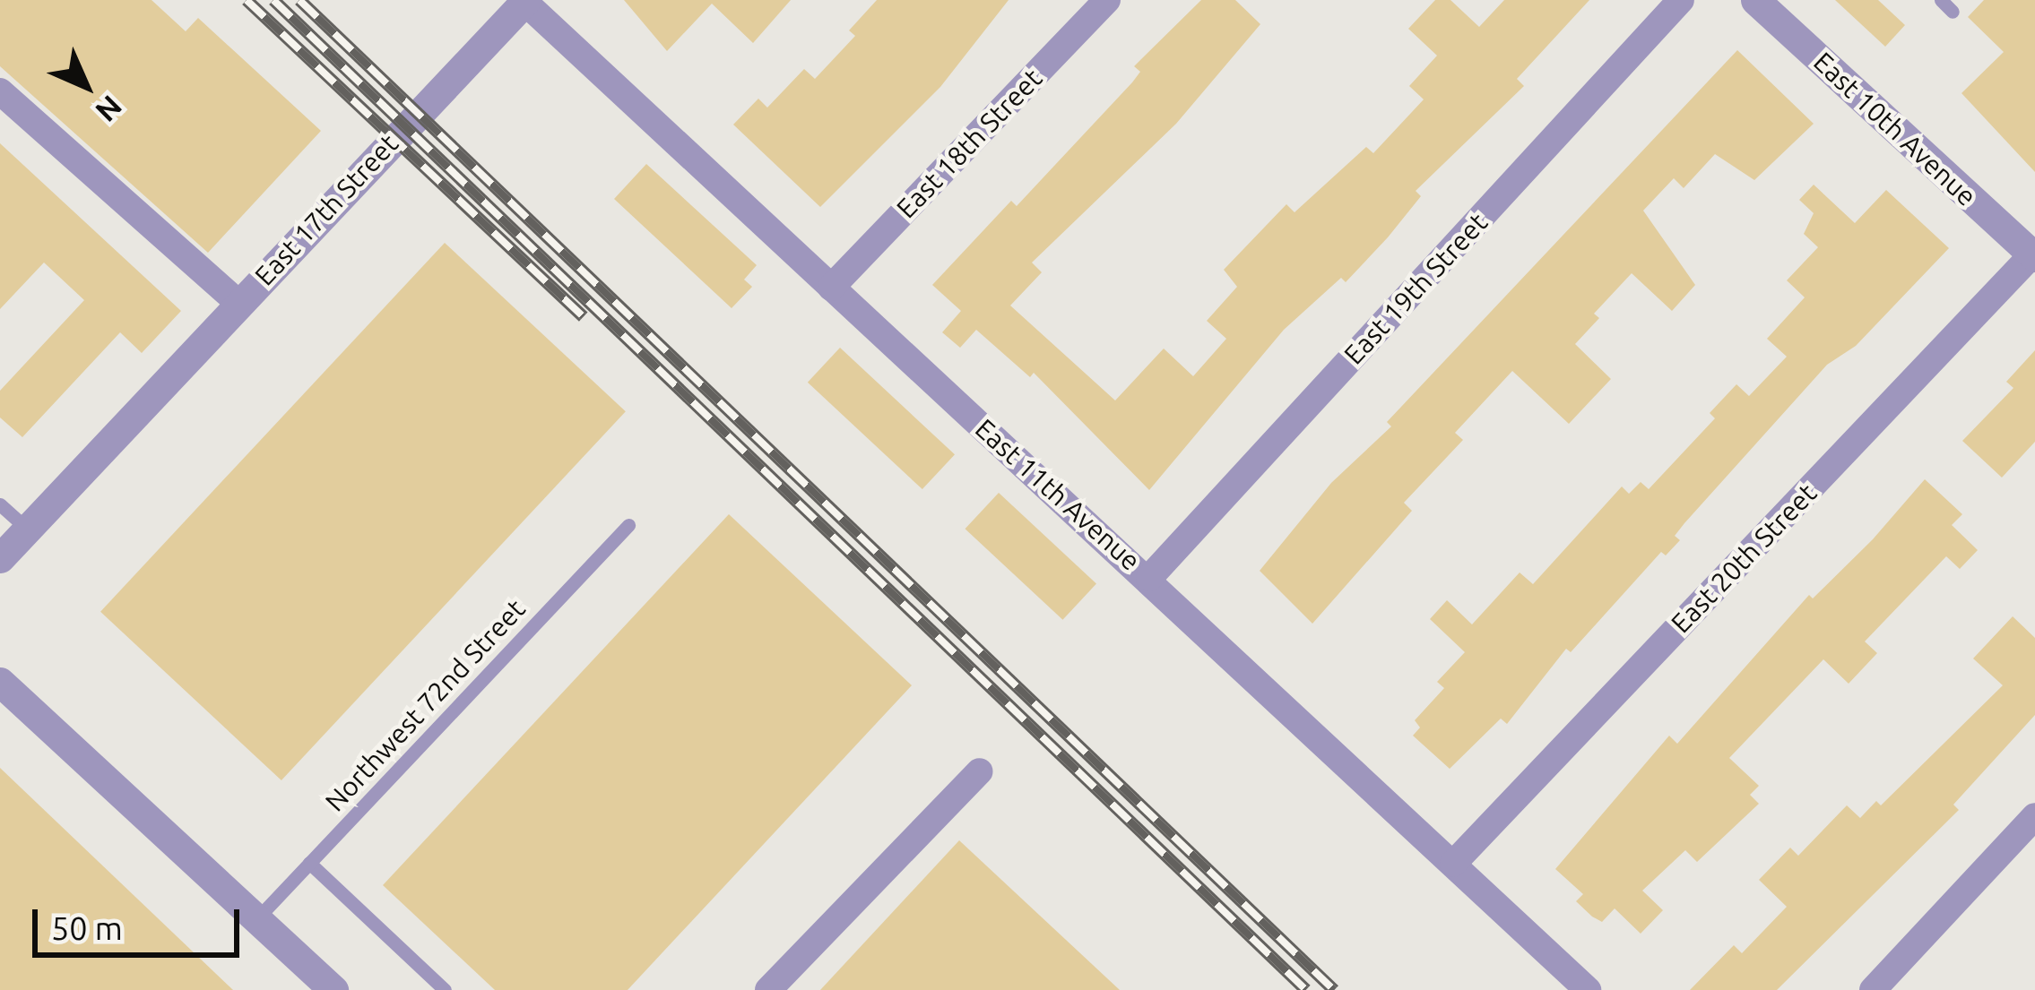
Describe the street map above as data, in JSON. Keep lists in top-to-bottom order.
{
  "streets": {
    "street": [
      "East 10th Avenue",
      "East 18th Street",
      "East 17th Street",
      "East 19th Street",
      "East 11th Avenue",
      "East 20th Street"
    ],
    "lane": ["Northwest 72nd Street"]
  },
  "crossings": [
    ["East 10th Avenue", "East 20th Street"],
    ["East 18th Street", "East 11th Avenue"],
    ["East 17th Street", "East 11th Avenue"],
    ["East 19th Street", "East 11th Avenue"],
    ["East 11th Avenue", "East 20th Street"]
  ],
  "scale_bar": "50 m",
  "north": "bottom right"
}
